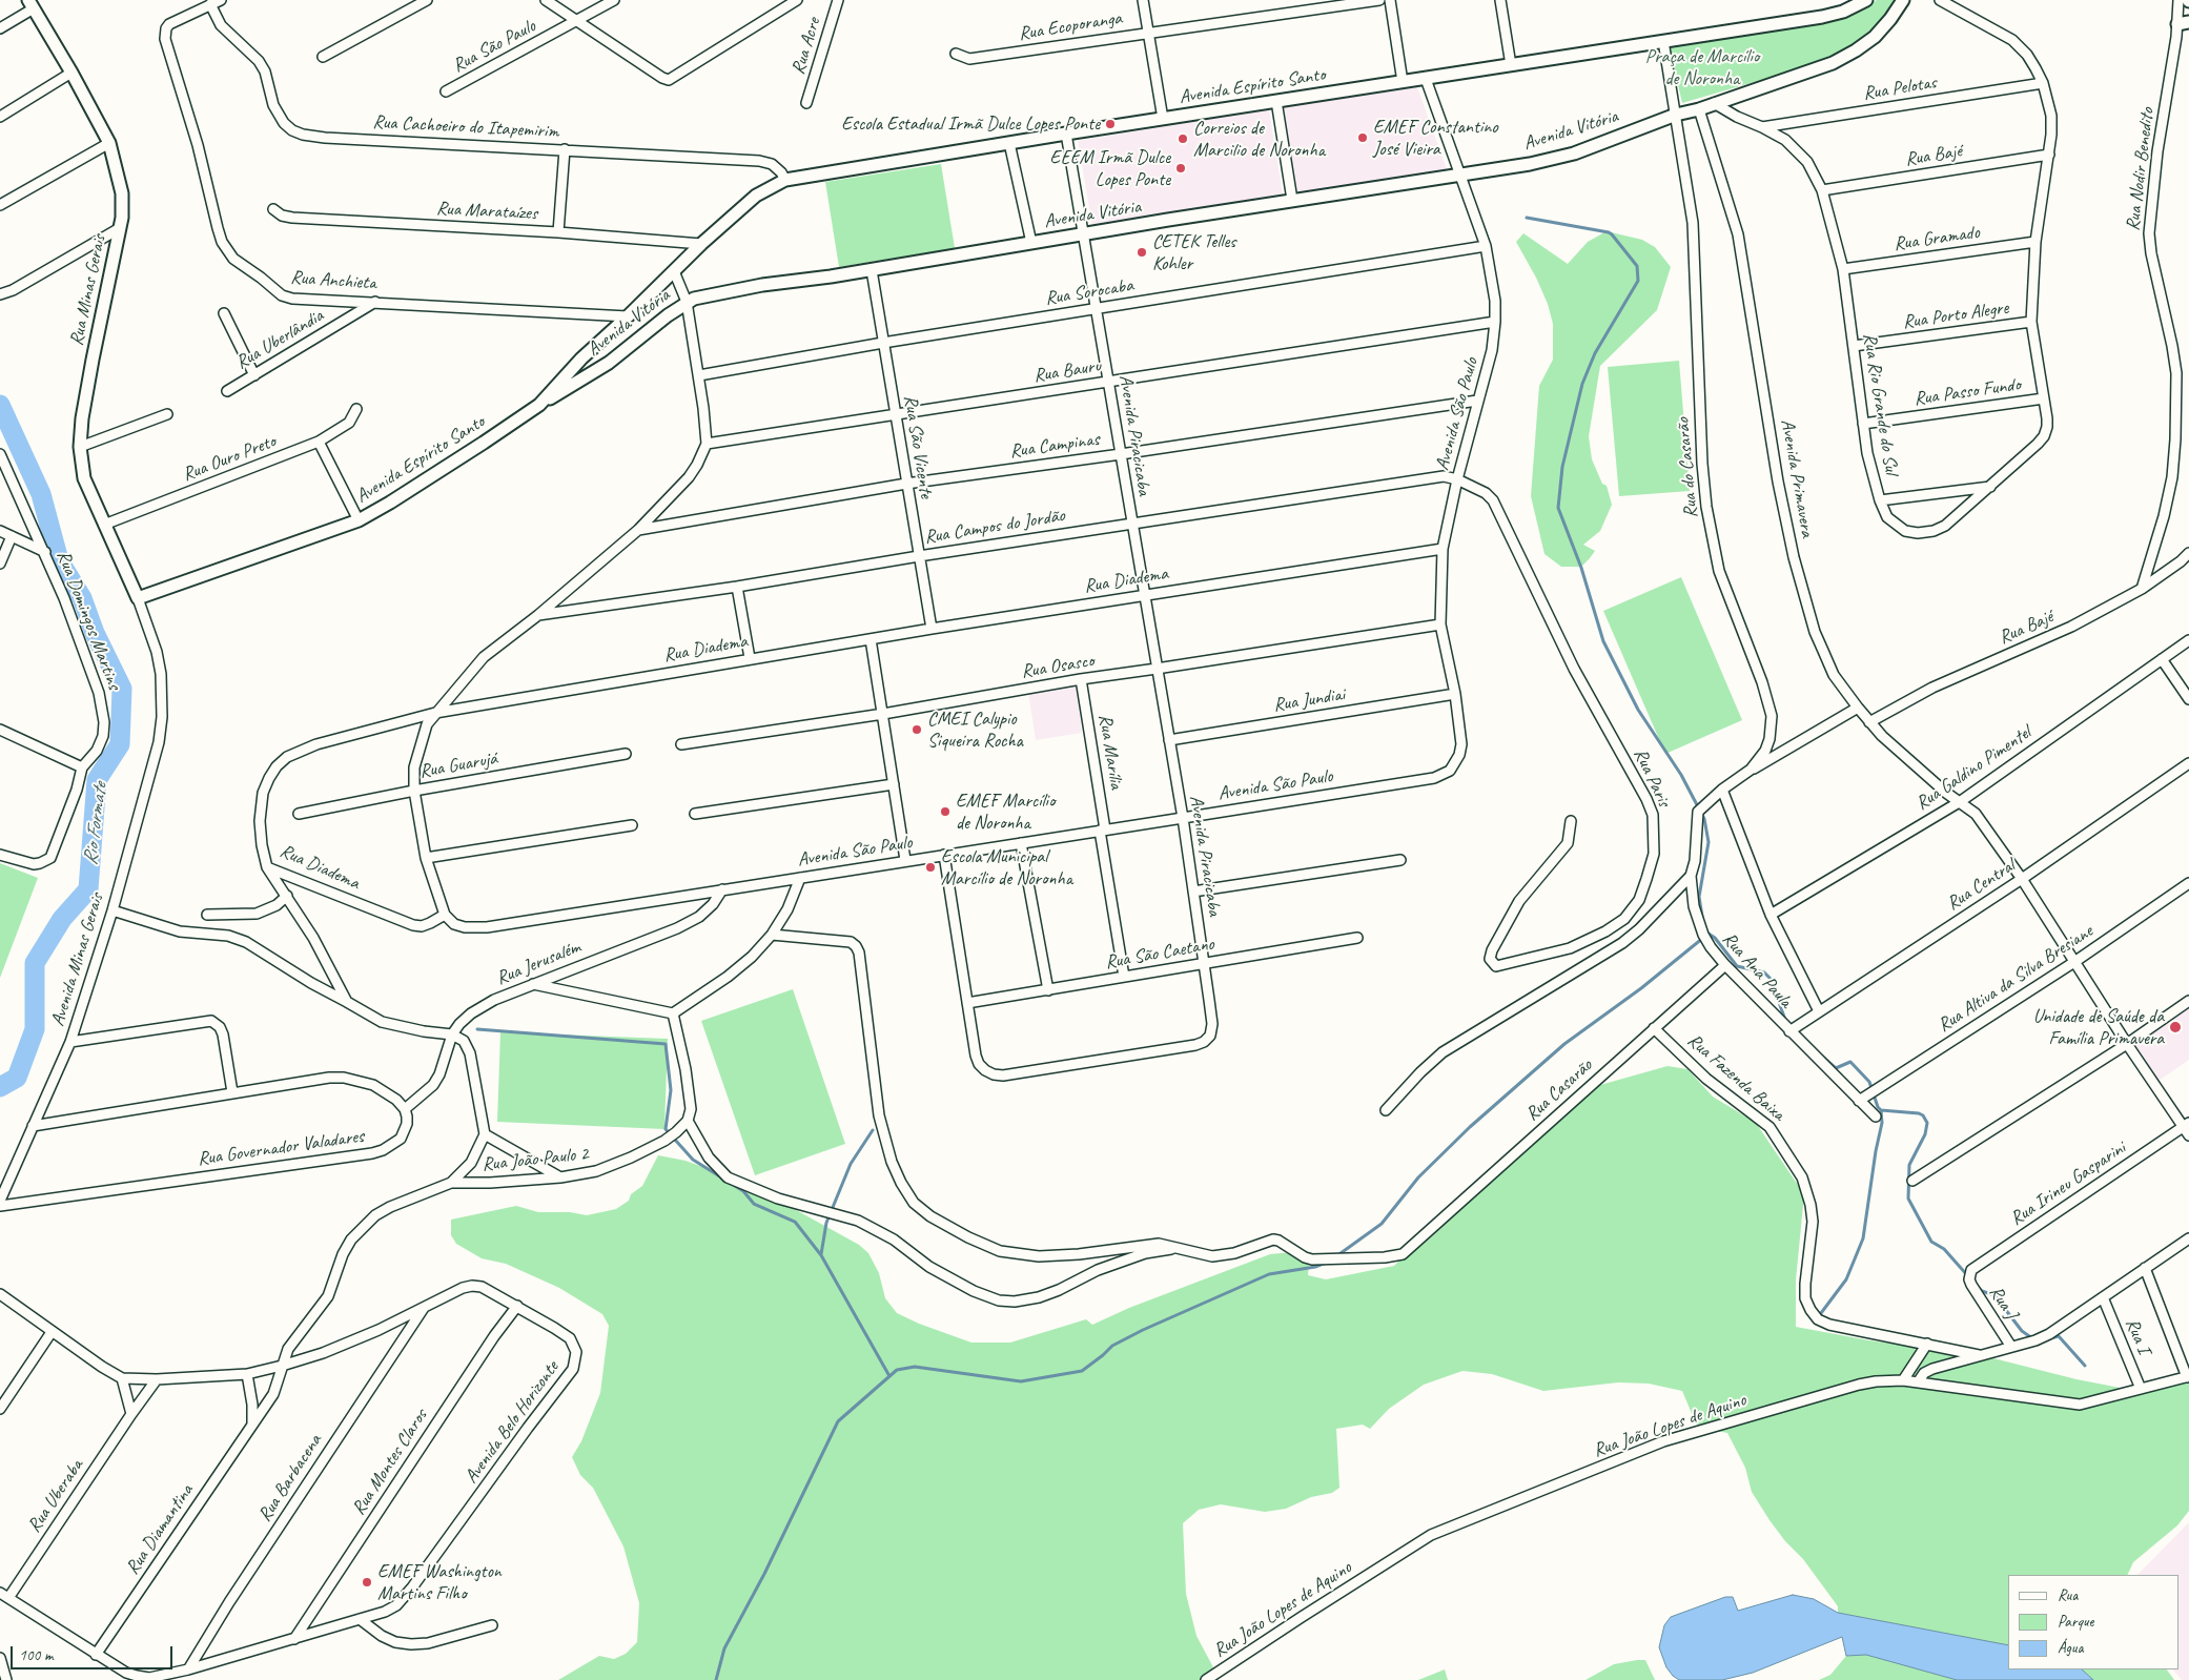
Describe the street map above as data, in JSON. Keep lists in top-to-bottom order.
{
  "streets": {
    "street": [
      "Rua Ecoporanga",
      "Rua São Paulo",
      "Rua Acre",
      "Avenida Espírito Santo",
      "Rua Pelotas",
      "Rua Cachoeiro do Itapemirim",
      "Avenida Vitória",
      "Rua Bajé",
      "Rua Nodir Benedito",
      "Rua Marataízes",
      "Rua Gramado",
      "Rua Anchieta",
      "Rua Minas Gerais",
      "Rua Sorocaba",
      "Rua Porto Alegre",
      "Rua Uberlândia",
      "Rua Bauru",
      "Rua Passo Fundo",
      "Rua Rio Grande do Sul",
      "Avenida São Paulo",
      "Avenida Piracicaba",
      "Rua Campinas",
      "Rua São Vicente",
      "Rua Ouro Preto",
      "Rua do Casarão",
      "Avenida Primavera",
      "Rua Campos do Jordão",
      "Rua Diadema",
      "Rua Domingos Martins",
      "Rua Osasco",
      "Rua Jundiai",
      "Rua Marília",
      "Rua Guarujá",
      "Rua Galdino Pimentel",
      "Rua Paris",
      "Rua Central",
      "Rua São Caetano",
      "Avenida Minas Gerais",
      "Rua Jerusalém",
      "Rua Ana Paula",
      "Rua Altiva da Silva Bresiane",
      "Rua Fazenda Baixa",
      "Rua Casarão",
      "Rua Governador Valadares",
      "Rua João Paulo 2",
      "Rua Irineu Gasparini",
      "Rua J",
      "Rua I",
      "Avenida Belo Horizonte",
      "Rua João Lopes de Aquino",
      "Rua Montes Claros",
      "Rua Barbacena",
      "Rua Uberaba",
      "Rua Diamantina"
    ]
  },
  "crossings": [
    ["Avenida Espírito Santo", "Rua Cachoeiro do Itapemirim"],
    ["Avenida Espírito Santo", "Avenida Vitória"],
    ["Avenida Espírito Santo", "Rua Marataízes"],
    ["Avenida Espírito Santo", "Rua Anchieta"],
    ["Avenida Espírito Santo", "Rua Minas Gerais"],
    ["Avenida Espírito Santo", "Avenida São Paulo"],
    ["Avenida Espírito Santo", "Avenida Piracicaba"],
    ["Avenida Espírito Santo", "Avenida Minas Gerais"],
    ["Rua Pelotas", "Rua Rio Grande do Sul"],
    ["Rua Cachoeiro do Itapemirim", "Rua Anchieta"],
    ["Avenida Vitória", "Rua Rio Grande do Sul"],
    ["Avenida Vitória", "Avenida São Paulo"],
    ["Avenida Vitória", "Avenida Piracicaba"],
    ["Avenida Vitória", "Rua São Vicente"],
    ["Avenida Vitória", "Rua do Casarão"],
    ["Avenida Vitória", "Avenida Primavera"],
    ["Rua Bajé", "Rua Nodir Benedito"],
    ["Rua Bajé", "Rua Rio Grande do Sul"],
    ["Rua Bajé", "Avenida Primavera"],
    ["Rua Gramado", "Rua Rio Grande do Sul"],
    ["Rua Anchieta", "Rua Uberlândia"],
    ["Rua Minas Gerais", "Rua Ouro Preto"],
    ["Rua Minas Gerais", "Avenida Minas Gerais"],
    ["Rua Sorocaba", "Avenida São Paulo"],
    ["Rua Sorocaba", "Avenida Piracicaba"],
    ["Rua Sorocaba", "Rua São Vicente"],
    ["Rua Porto Alegre", "Rua Rio Grande do Sul"],
    ["Rua Bauru", "Avenida São Paulo"],
    ["Rua Bauru", "Avenida Piracicaba"],
    ["Rua Bauru", "Rua São Vicente"],
    ["Rua Passo Fundo", "Rua Rio Grande do Sul"],
    ["Avenida São Paulo", "Avenida Piracicaba"],
    ["Avenida São Paulo", "Rua Campinas"],
    ["Avenida São Paulo", "Rua Campos do Jordão"],
    ["Avenida São Paulo", "Rua Diadema"],
    ["Avenida São Paulo", "Rua Osasco"],
    ["Avenida São Paulo", "Rua Jundiai"],
    ["Avenida São Paulo", "Rua Marília"],
    ["Avenida São Paulo", "Rua Paris"],
    ["Avenida São Paulo", "Rua Jerusalém"],
    ["Avenida Piracicaba", "Rua Campinas"],
    ["Avenida Piracicaba", "Rua Campos do Jordão"],
    ["Avenida Piracicaba", "Rua Diadema"],
    ["Avenida Piracicaba", "Rua Osasco"],
    ["Avenida Piracicaba", "Rua Jundiai"],
    ["Avenida Piracicaba", "Rua São Caetano"],
    ["Rua Campinas", "Rua São Vicente"],
    ["Rua São Vicente", "Rua Campos do Jordão"],
    ["Rua São Vicente", "Rua Diadema"],
    ["Rua do Casarão", "Rua Ana Paula"],
    ["Avenida Primavera", "Rua Galdino Pimentel"],
    ["Avenida Primavera", "Rua Central"],
    ["Avenida Primavera", "Rua Altiva da Silva Bresiane"],
    ["Avenida Primavera", "Rua Irineu Gasparini"],
    ["Rua Campos do Jordão", "Rua Paris"],
    ["Rua Osasco", "Rua Marília"],
    ["Rua Marília", "Rua São Caetano"],
    ["Rua Central", "Rua Ana Paula"],
    ["Rua Jerusalém", "Rua Governador Valadares"],
    ["Rua Ana Paula", "Rua Altiva da Silva Bresiane"],
    ["Rua Ana Paula", "Rua Casarão"],
    ["Rua Fazenda Baixa", "Rua Casarão"],
    ["Rua João Paulo 2", "Rua Diamantina"],
    ["Rua Irineu Gasparini", "Rua J"],
    ["Rua I", "Rua João Lopes de Aquino"],
    ["Avenida Belo Horizonte", "Rua Montes Claros"],
    ["Avenida Belo Horizonte", "Rua Barbacena"],
    ["Avenida Belo Horizonte", "Rua Uberaba"],
    ["Avenida Belo Horizonte", "Rua Diamantina"]
  ],
  "water": ["Rio Formate"],
  "parks": ["Praça de Marcílio de Noronha"],
  "places": [
    "Escola Estadual Irmã Dulce Lopes Ponte",
    "EMEF Constantino José Vieira",
    "Correios de Marcilio de Noronha",
    "EEEM Irmã Dulce Lopes Ponte",
    "CETEK Telles Kohler",
    "CMEI Calypio Siqueira Rocha",
    "EMEF Marcílio de Noronha",
    "Escola Municipal Marcílio de Noronha",
    "Unidade de Saúde da Família Primavera",
    "EMEF Washington Martins Filho"
  ],
  "legend": ["Rua", "Parque", "Água"],
  "scale_bar": "100 m"
}
